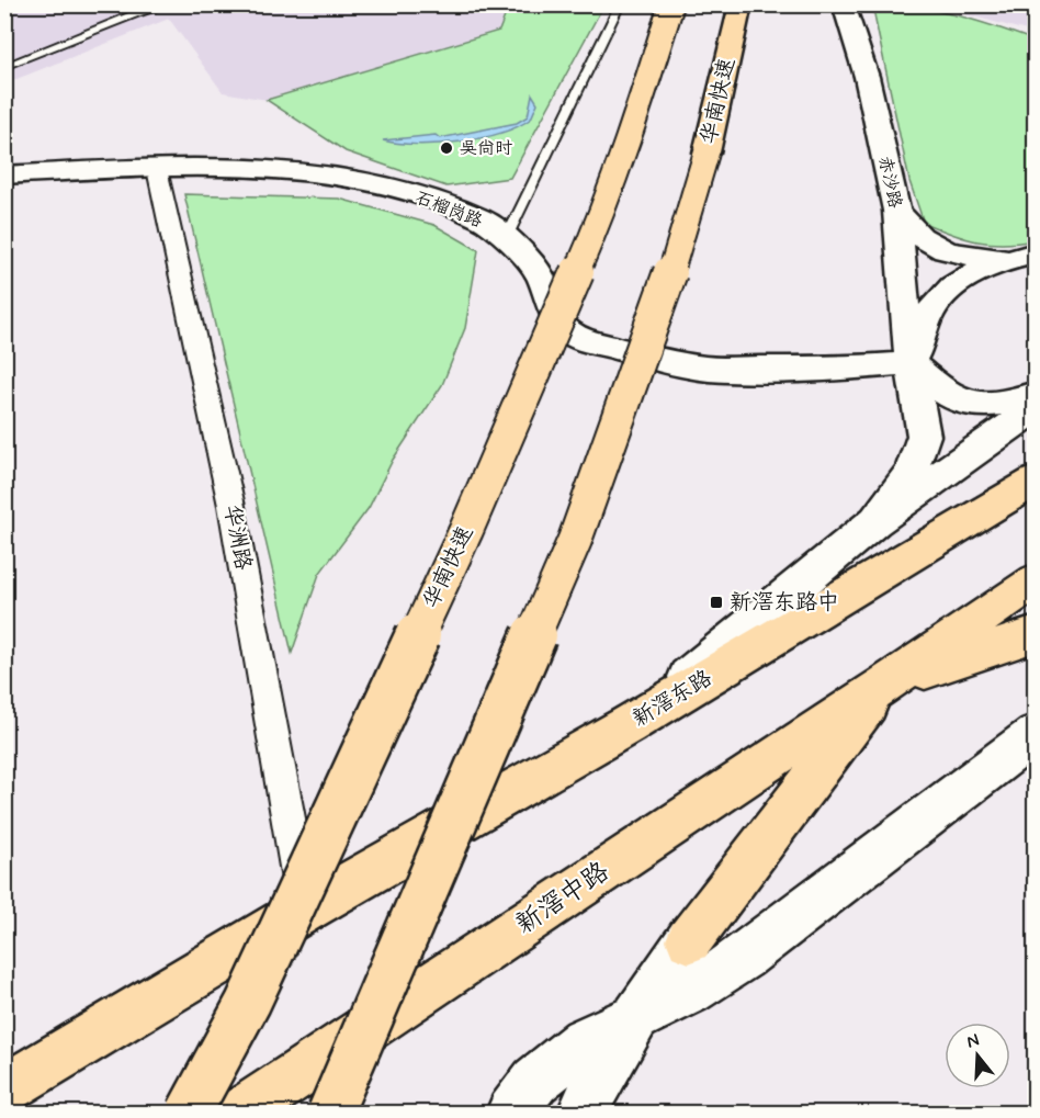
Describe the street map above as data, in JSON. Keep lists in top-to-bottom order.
{
  "streets": {
    "highway": ["华南快速", "新滘东路", "新滘中路"],
    "main road": ["赤沙路", "石榴岗路"],
    "street": ["华洲路"]
  },
  "crossings": [
    ["赤沙路", "石榴岗路"],
    ["石榴岗路", "华洲路"],
    ["华洲路", "新滘东路"]
  ],
  "places": {
    "other": ["吴尚时"],
    "transit": ["新滘东路中"]
  },
  "north": "top"
}
